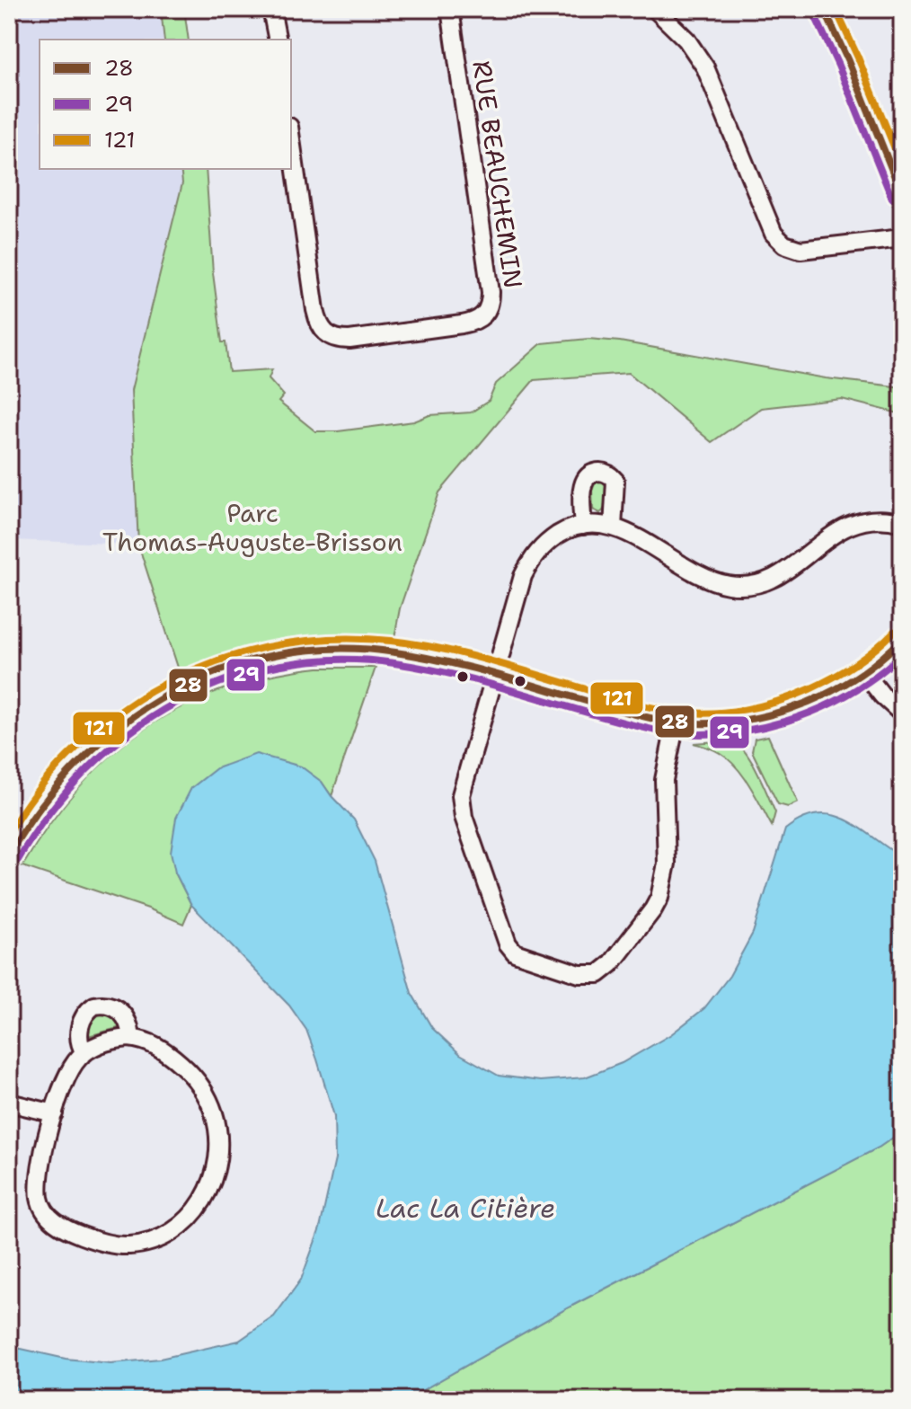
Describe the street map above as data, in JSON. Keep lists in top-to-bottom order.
{
  "streets": {
    "street": ["RUE BEAUCHEMIN"]
  },
  "water": ["Lac La Citière"],
  "parks": ["Parc Thomas-Auguste-Brisson"],
  "lines": ["transit line 28", "transit line 121", "transit line 29"],
  "legend": ["28", "29", "121"]
}
